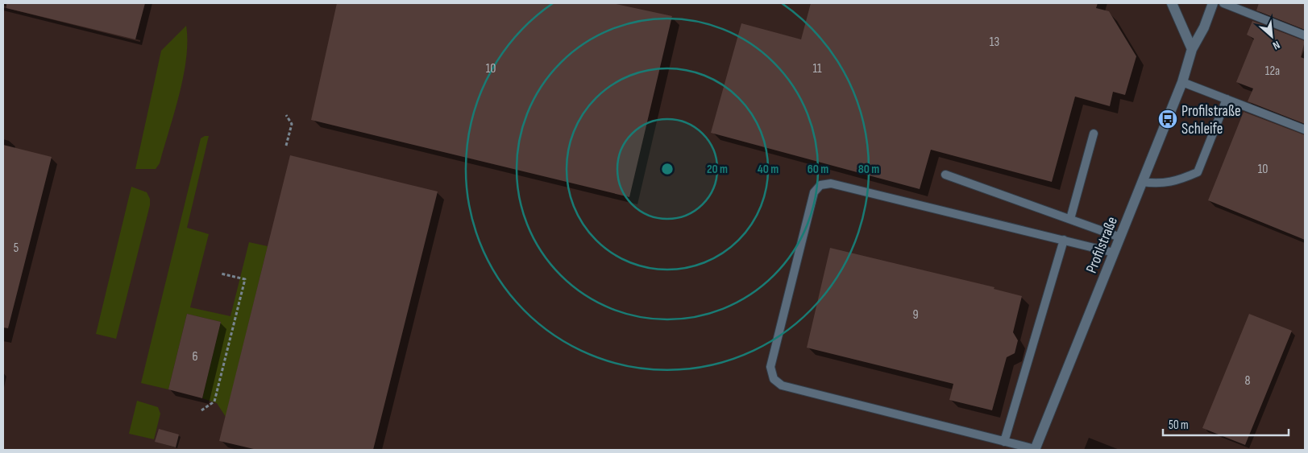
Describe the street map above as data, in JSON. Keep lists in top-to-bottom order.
{
  "streets": {
    "street": ["Profilstraße"]
  },
  "places": {
    "bus stop": ["Profilstraße Schleife"]
  },
  "house_numbers": [
    "13",
    "10",
    "11",
    "12a",
    "10",
    "5",
    "9",
    "6",
    "8"
  ],
  "scale_bar": "50 m",
  "north": "bottom right",
  "rings": [
    "20 m",
    "40 m",
    "60 m",
    "80 m"
  ]
}
